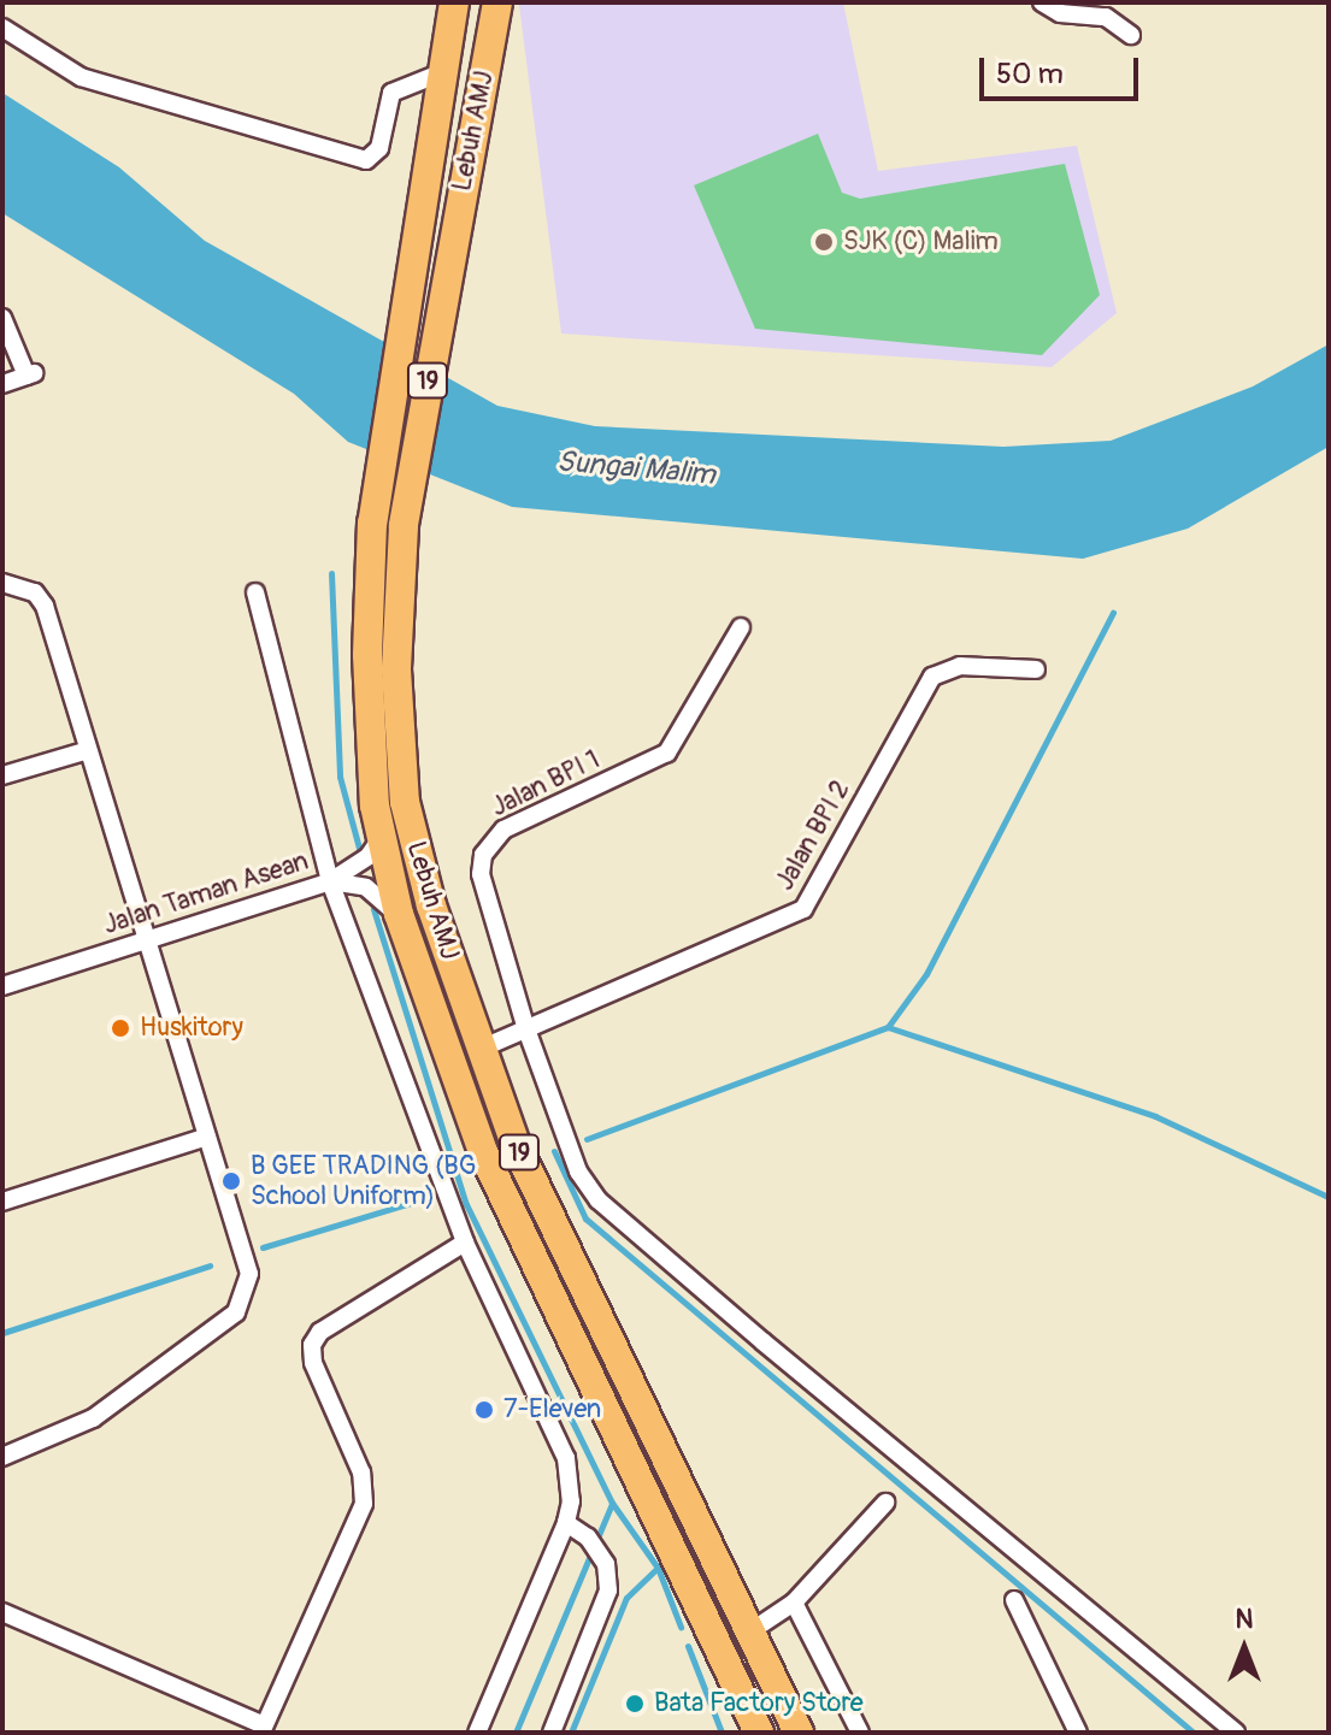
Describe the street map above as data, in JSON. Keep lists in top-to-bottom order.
{
  "streets": {
    "highway": ["Lebuh AMJ", "19"],
    "street": ["Jalan BPI 1", "Jalan BPI 2", "Jalan Taman Asean"]
  },
  "crossings": [
    ["Lebuh AMJ", "Jalan BPI 2"],
    ["Lebuh AMJ", "Jalan Taman Asean"],
    ["Jalan BPI 1", "Jalan BPI 2"]
  ],
  "water": ["Sungai Malim"],
  "places": [
    "SJK (C) Malim",
    "Huskitory",
    "B GEE TRADING (BG School Uniform)",
    "7-Eleven",
    "Bata Factory Store"
  ],
  "scale_bar": "50 m",
  "north": "top"
}
